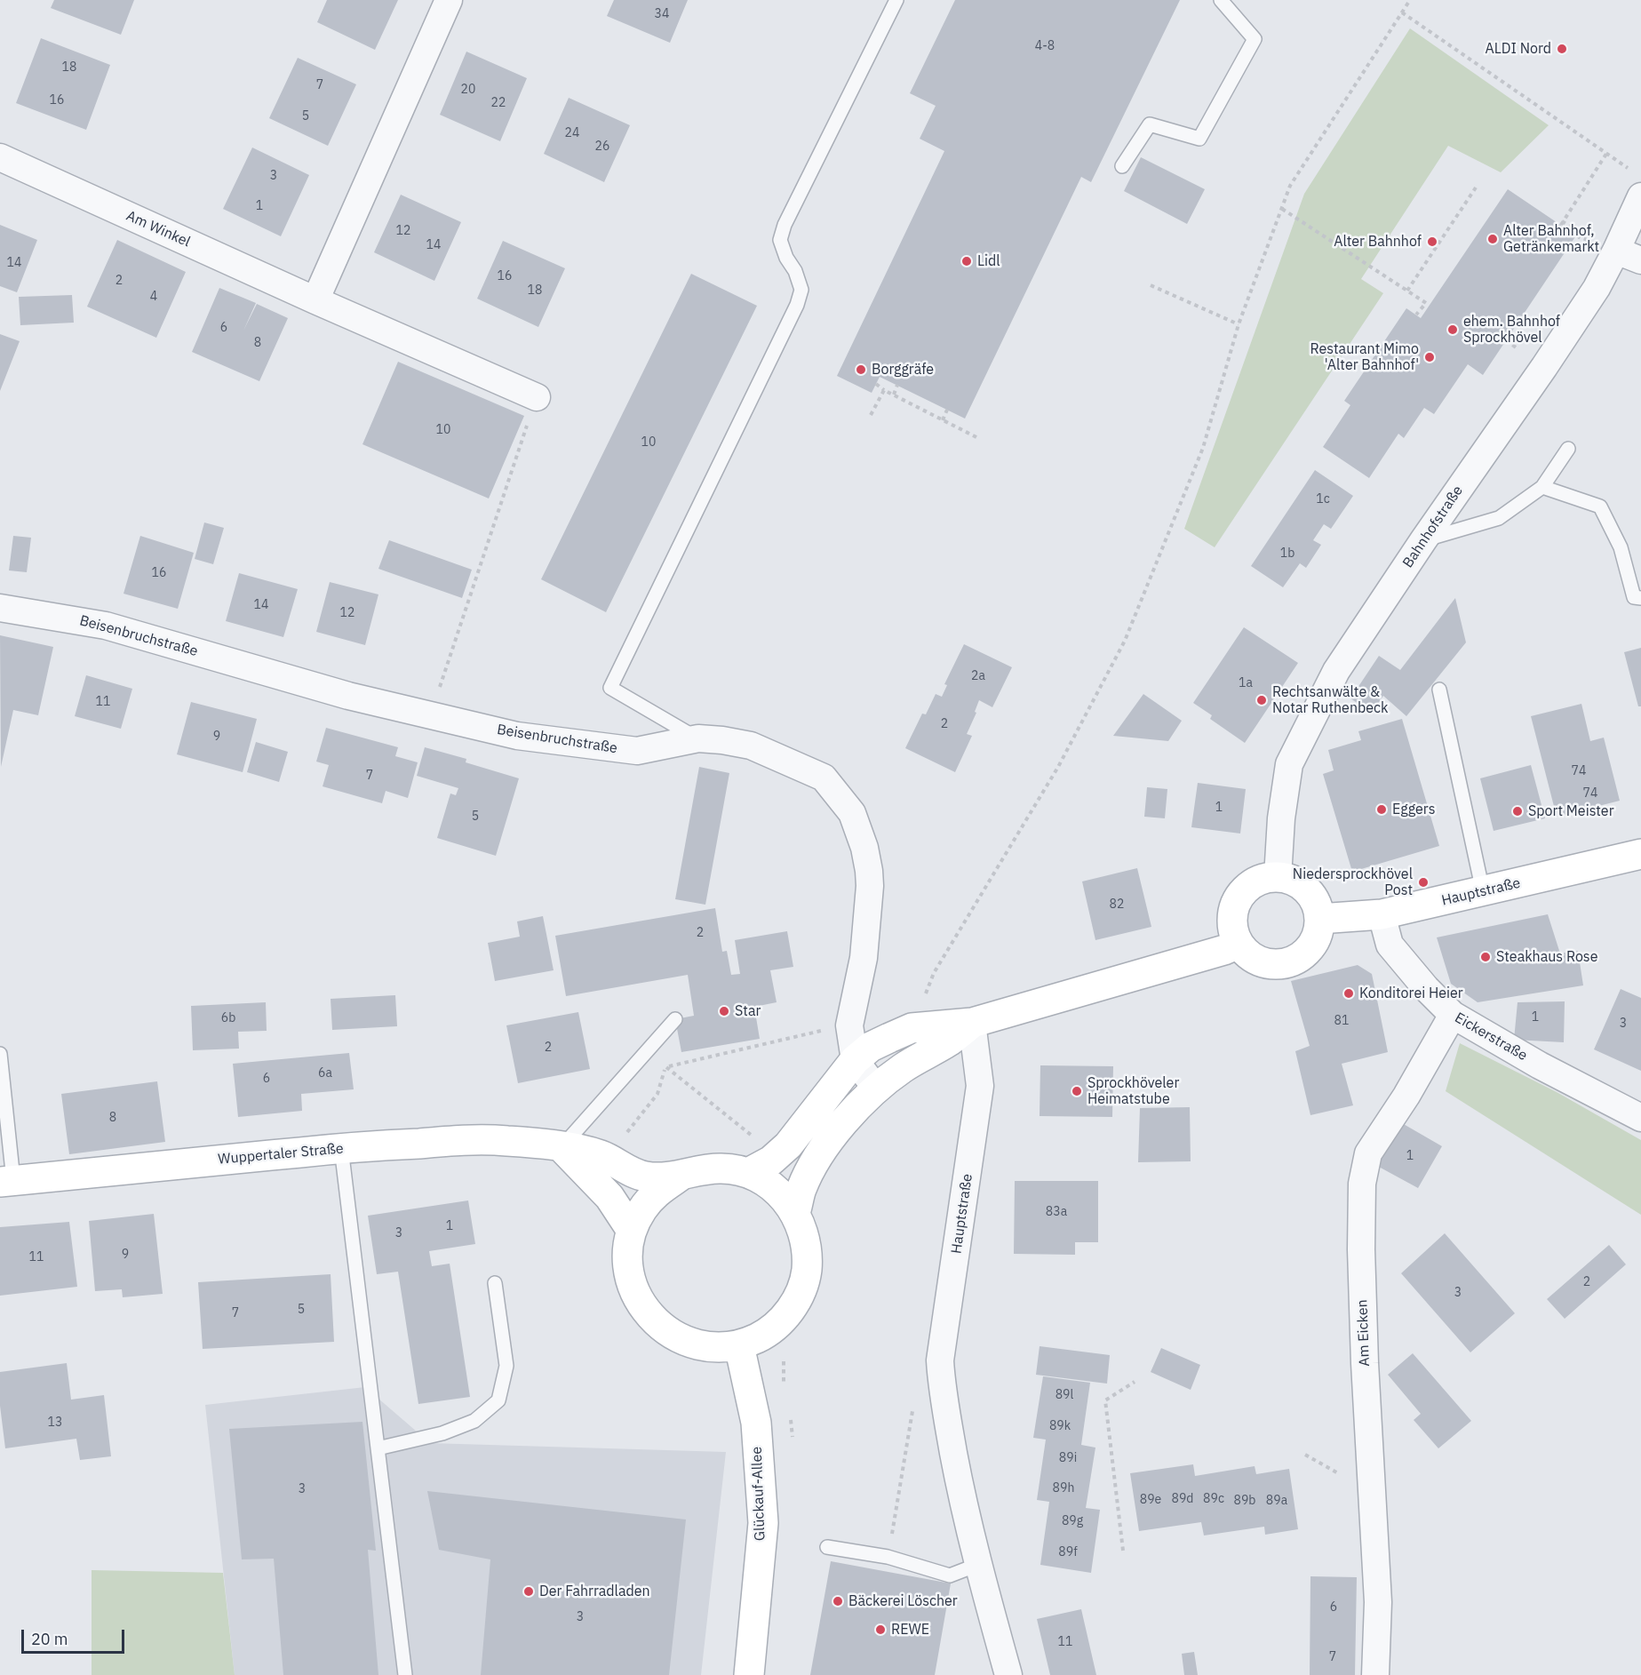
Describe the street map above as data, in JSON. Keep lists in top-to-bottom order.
{
  "streets": {
    "main road": ["Hauptstraße", "Wuppertaler Straße", "Glückauf-Allee"],
    "street": [
      "Am Winkel",
      "Bahnhofstraße",
      "Beisenbruchstraße",
      "Eickerstraße",
      "Am Eicken"
    ]
  },
  "crossings": [
    ["Bahnhofstraße", "Hauptstraße"],
    ["Hauptstraße", "Eickerstraße"],
    ["Eickerstraße", "Am Eicken"],
    ["Wuppertaler Straße", "Glückauf-Allee"]
  ],
  "places": [
    "ALDI Nord",
    "Alter Bahnhof, Getränkemarkt",
    "Alter Bahnhof",
    "Lidl",
    "ehem. Bahnhof Sprockhövel",
    "Restaurant Mimo 'Alter Bahnhof'",
    "Borggräfe",
    "Rechtsanwälte & Notar Ruthenbeck",
    "Eggers",
    "Sport Meister",
    "Niedersprockhövel Post",
    "Steakhaus Rose",
    "Konditorei Heier",
    "Star",
    "Sprockhöveler Heimatstube",
    "Der Fahrradladen",
    "Bäckerei Löscher",
    "REWE"
  ],
  "house_numbers": [
    "34",
    "4-8",
    "18",
    "7",
    "20",
    "16",
    "22",
    "5",
    "24",
    "26",
    "3",
    "1",
    "12",
    "14",
    "14",
    "16",
    "2",
    "18",
    "4",
    "6",
    "8",
    "10",
    "10",
    "1c",
    "1b",
    "16",
    "14",
    "12",
    "2a",
    "1a",
    "11",
    "2",
    "9",
    "74",
    "7",
    "74",
    "1",
    "5",
    "82",
    "2",
    "1",
    "6b",
    "81",
    "3",
    "2",
    "6a",
    "6",
    "8",
    "1",
    "83a",
    "1",
    "3",
    "9",
    "11",
    "2",
    "3",
    "5",
    "7",
    "89l",
    "13",
    "89k",
    "89i",
    "89h",
    "3",
    "89d",
    "89c",
    "89e",
    "89b",
    "89a",
    "89g",
    "89f",
    "6",
    "3",
    "11",
    "7"
  ],
  "scale_bar": "20 m"
}
